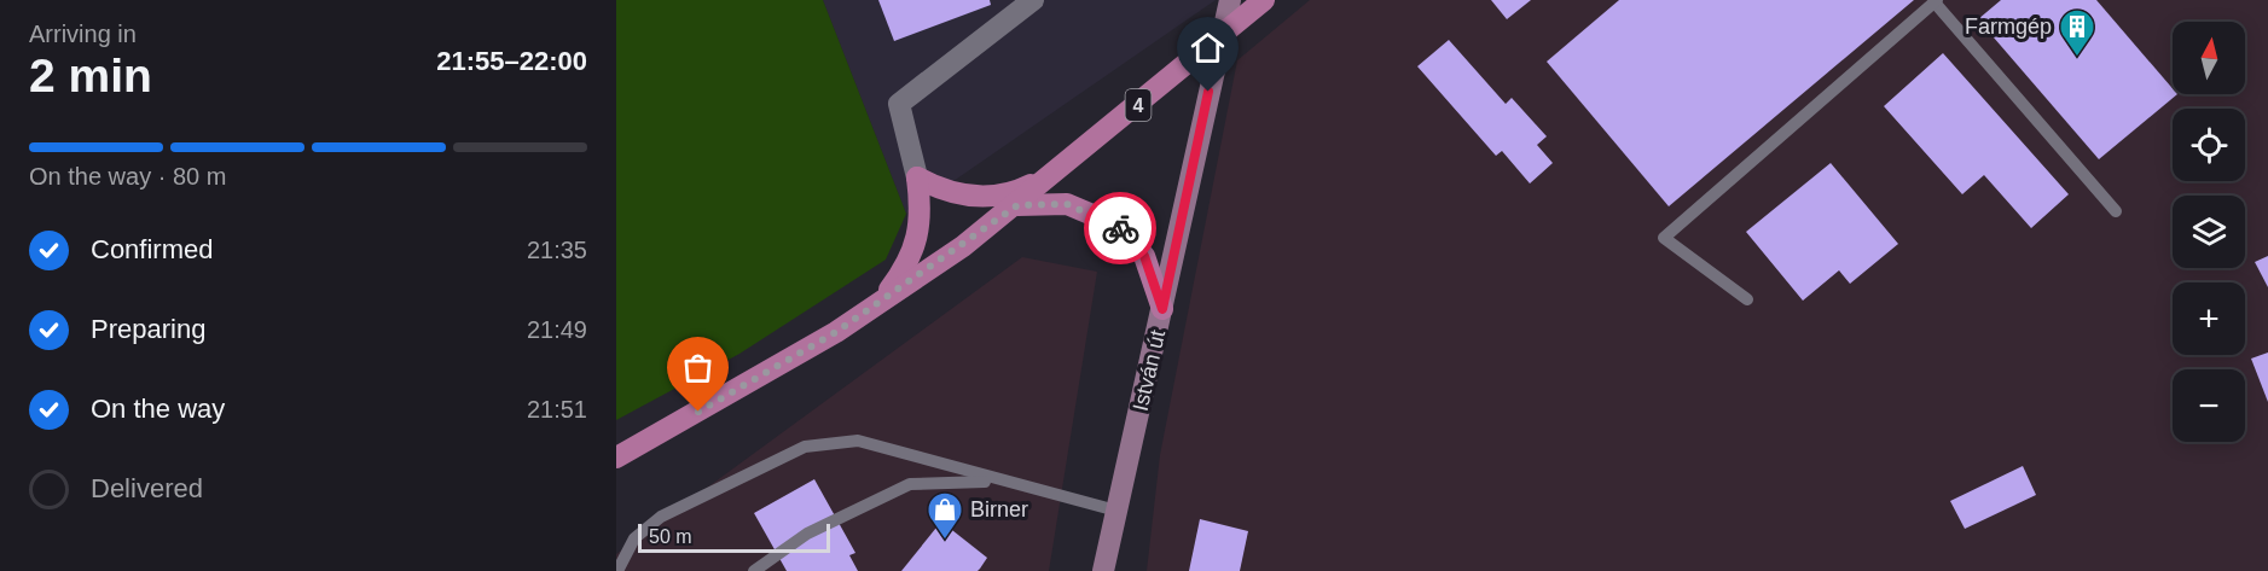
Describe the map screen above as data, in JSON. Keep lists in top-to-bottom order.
{
  "streets": {
    "main road": ["4"],
    "street": ["István út"]
  },
  "crossings": [
    ["4", "István út"]
  ],
  "places": {
    "building": ["Farmgép"],
    "shop": ["Birner"]
  },
  "scale_bar": "50 m",
  "north": "top",
  "page": {
    "heading": ["2 min", "Arriving in", "21:55–22:00"],
    "map_buttons": ["+", "−"],
    "bar": "On the way · 80 m",
    "list": [
      ["Confirmed", "21:35"],
      ["Preparing", "21:49"],
      ["On the way", "21:51"],
      "Delivered"
    ],
    "scale": "50 m"
  }
}
